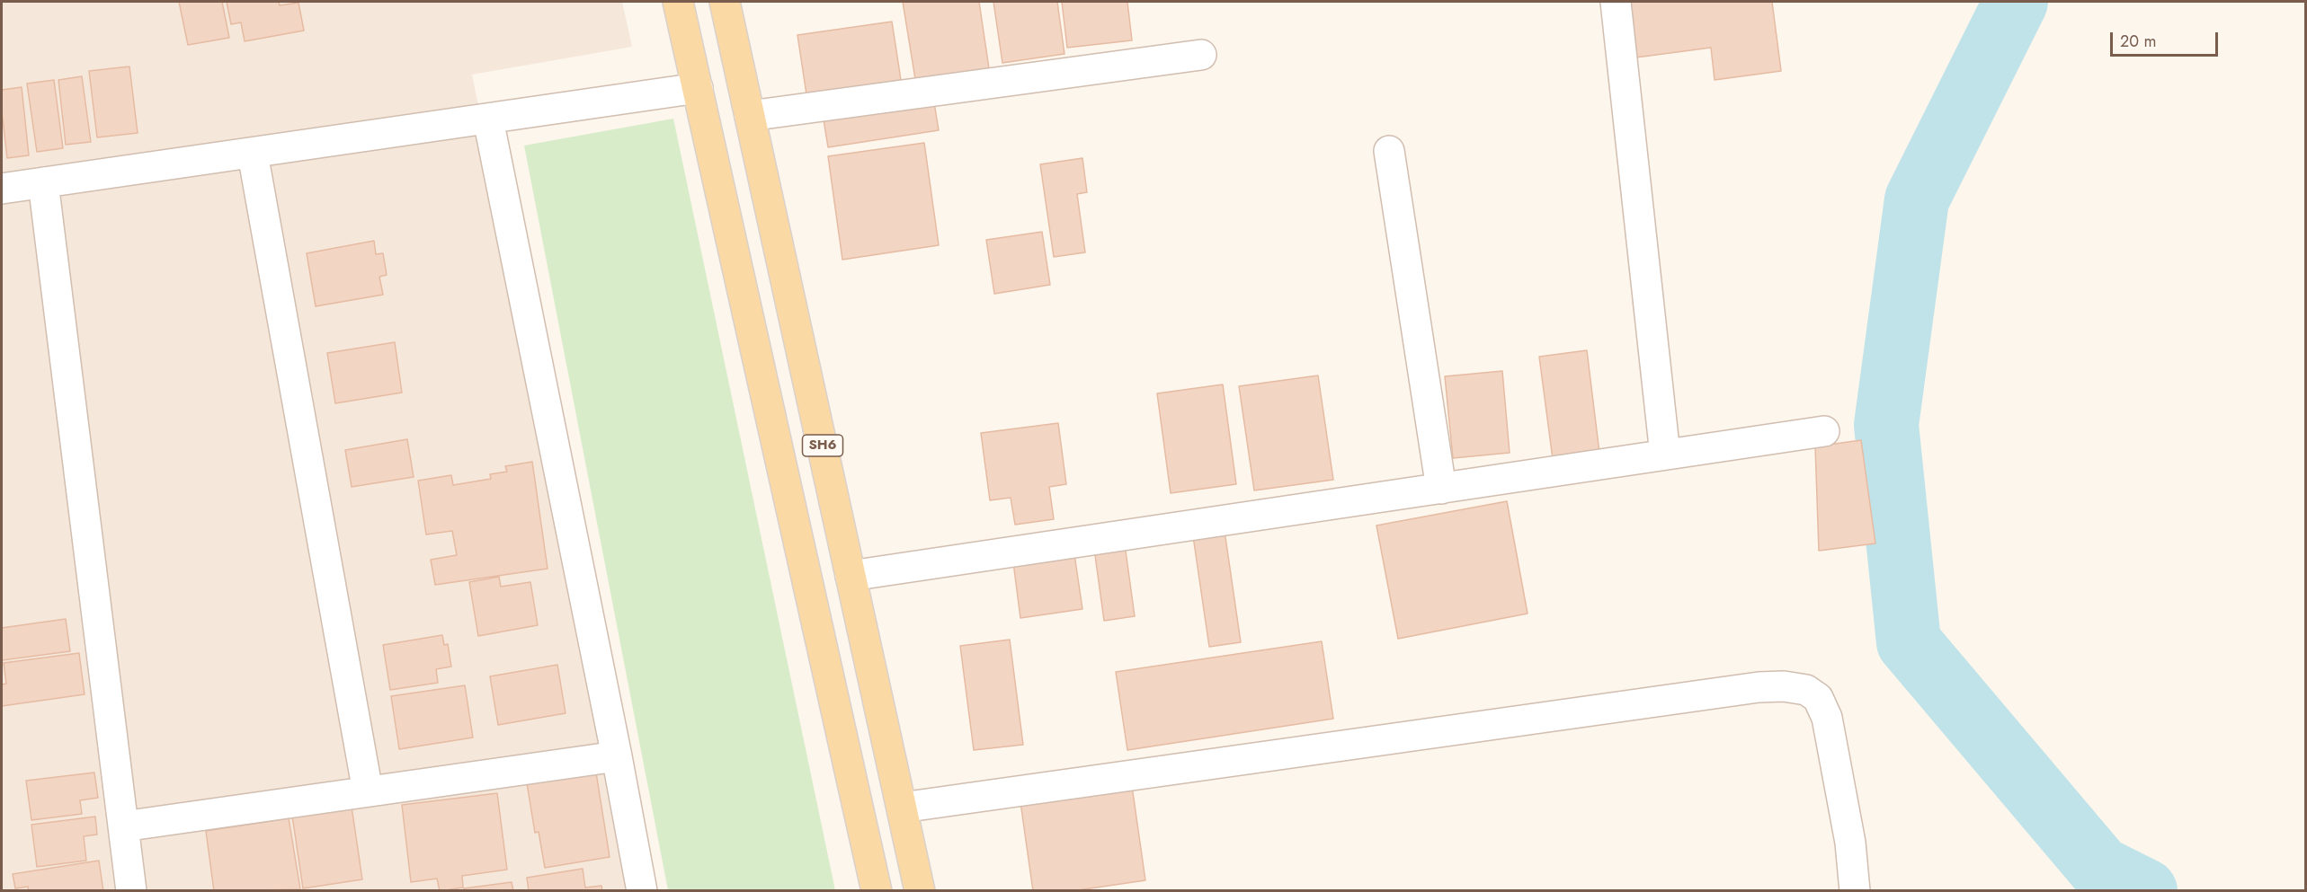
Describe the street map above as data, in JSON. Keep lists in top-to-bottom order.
{
  "streets": {
    "main road": ["SH6"]
  },
  "scale_bar": "20 m"
}
